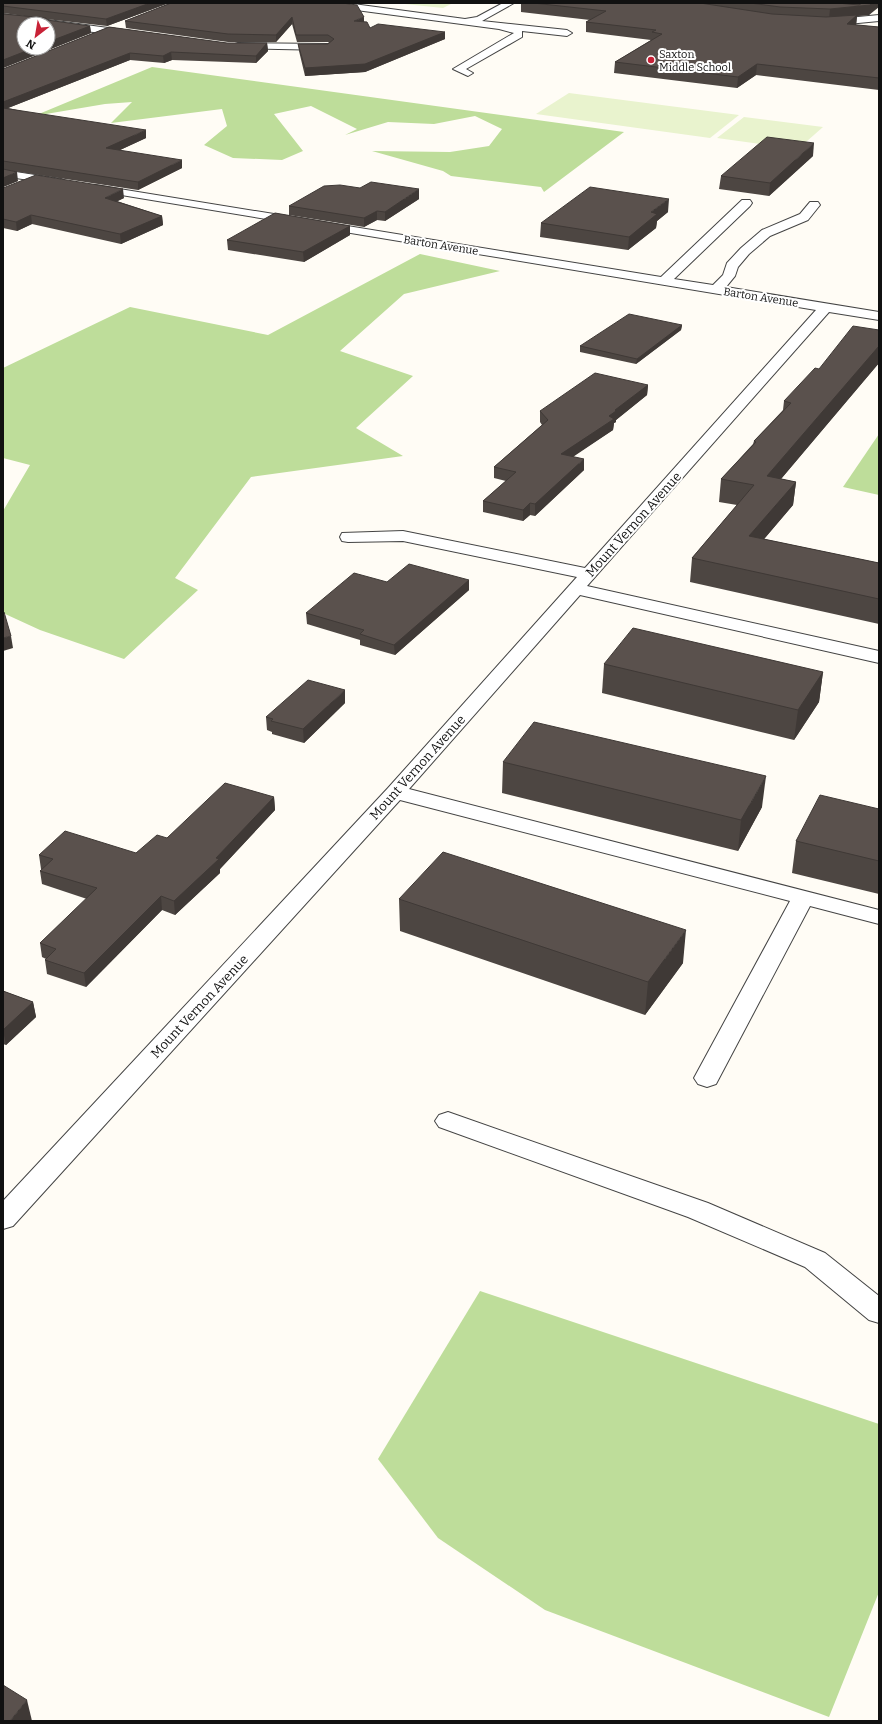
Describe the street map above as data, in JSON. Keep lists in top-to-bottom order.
{
  "streets": {
    "street": ["Barton Avenue", "Mount Vernon Avenue"]
  },
  "crossings": [
    ["Barton Avenue", "Mount Vernon Avenue"]
  ],
  "places": ["Saxton Middle School"],
  "north": "bottom left"
}
